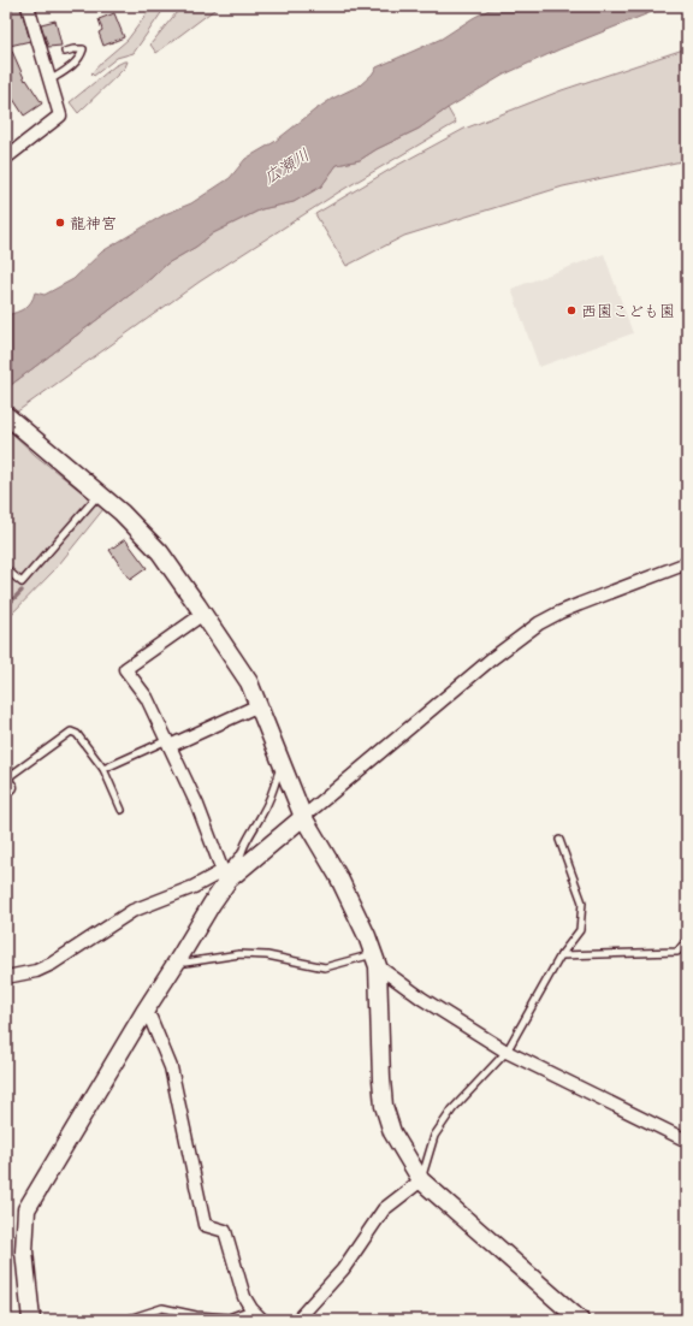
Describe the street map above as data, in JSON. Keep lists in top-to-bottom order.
{
  "water": ["広瀬川"],
  "places": ["龍神宮", "西園こども園"]
}
